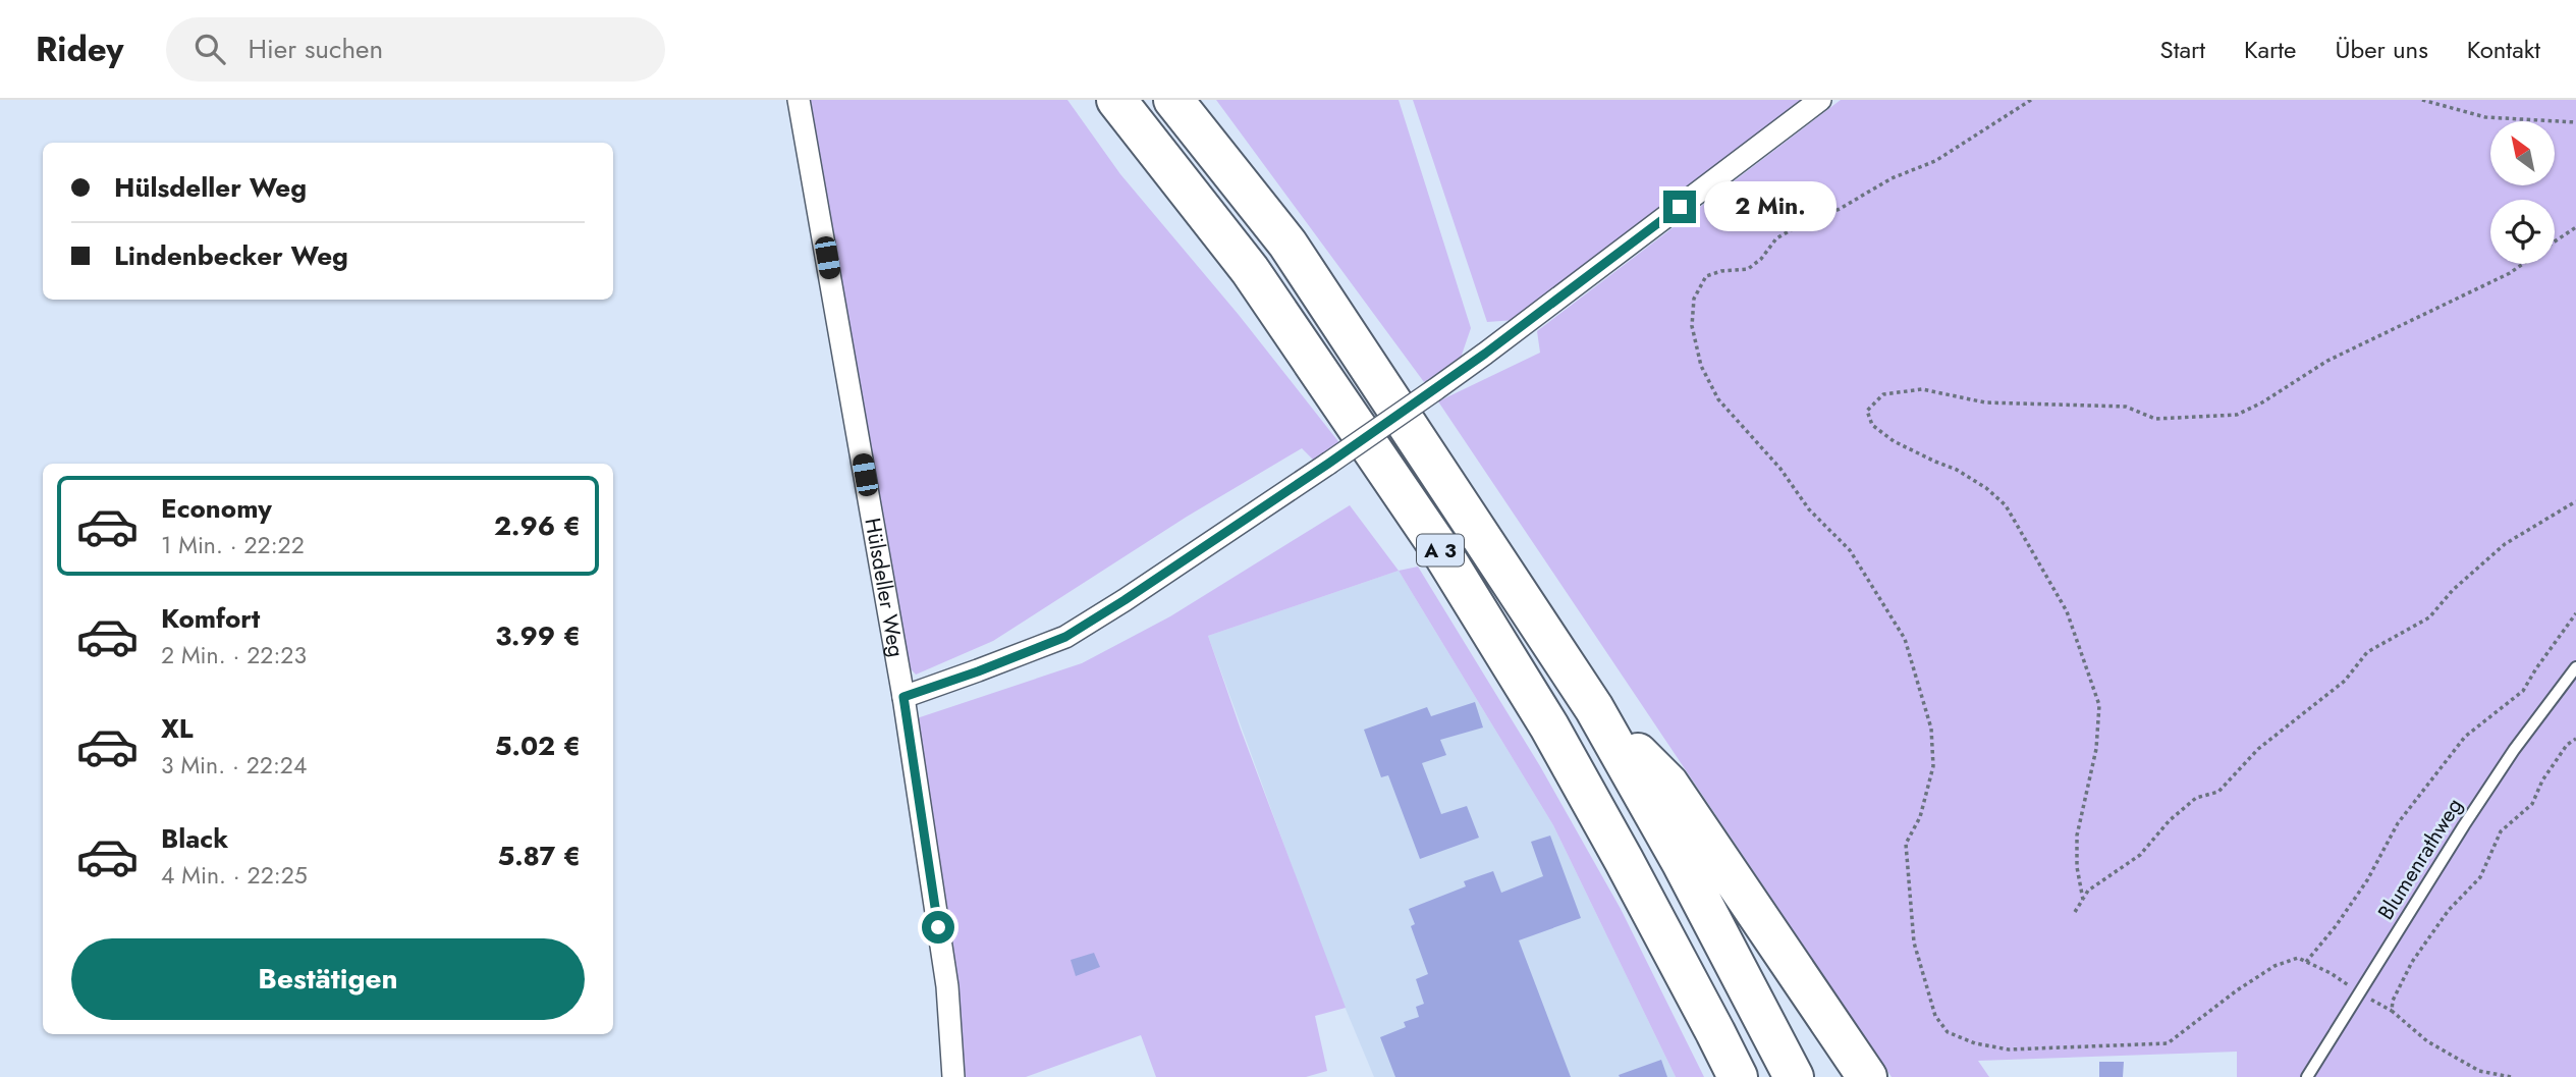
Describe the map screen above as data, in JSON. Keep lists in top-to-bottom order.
{
  "streets": {
    "highway": ["A 3"],
    "street": ["Hülsdeller Weg"],
    "lane": ["Blumenrathweg"]
  },
  "north": "top left",
  "page": {
    "header": "Ridey",
    "search": "Hier suchen",
    "nav": [
      "Start",
      "Karte",
      "Über uns",
      "Kontakt"
    ],
    "banner": ["Hülsdeller Weg", "Lindenbecker Weg"],
    "bubble": "2 Min.",
    "list": [
      {
        "name": "Economy",
        "note": "1 Min. · 22:22",
        "value": "2.96 €"
      },
      {
        "name": "Komfort",
        "note": "2 Min. · 22:23",
        "value": "3.99 €"
      },
      {
        "name": "XL",
        "note": "3 Min. · 22:24",
        "value": "5.02 €"
      },
      {
        "name": "Black",
        "note": "4 Min. · 22:25",
        "value": "5.87 €"
      }
    ],
    "buttons": "Bestätigen"
  }
}
